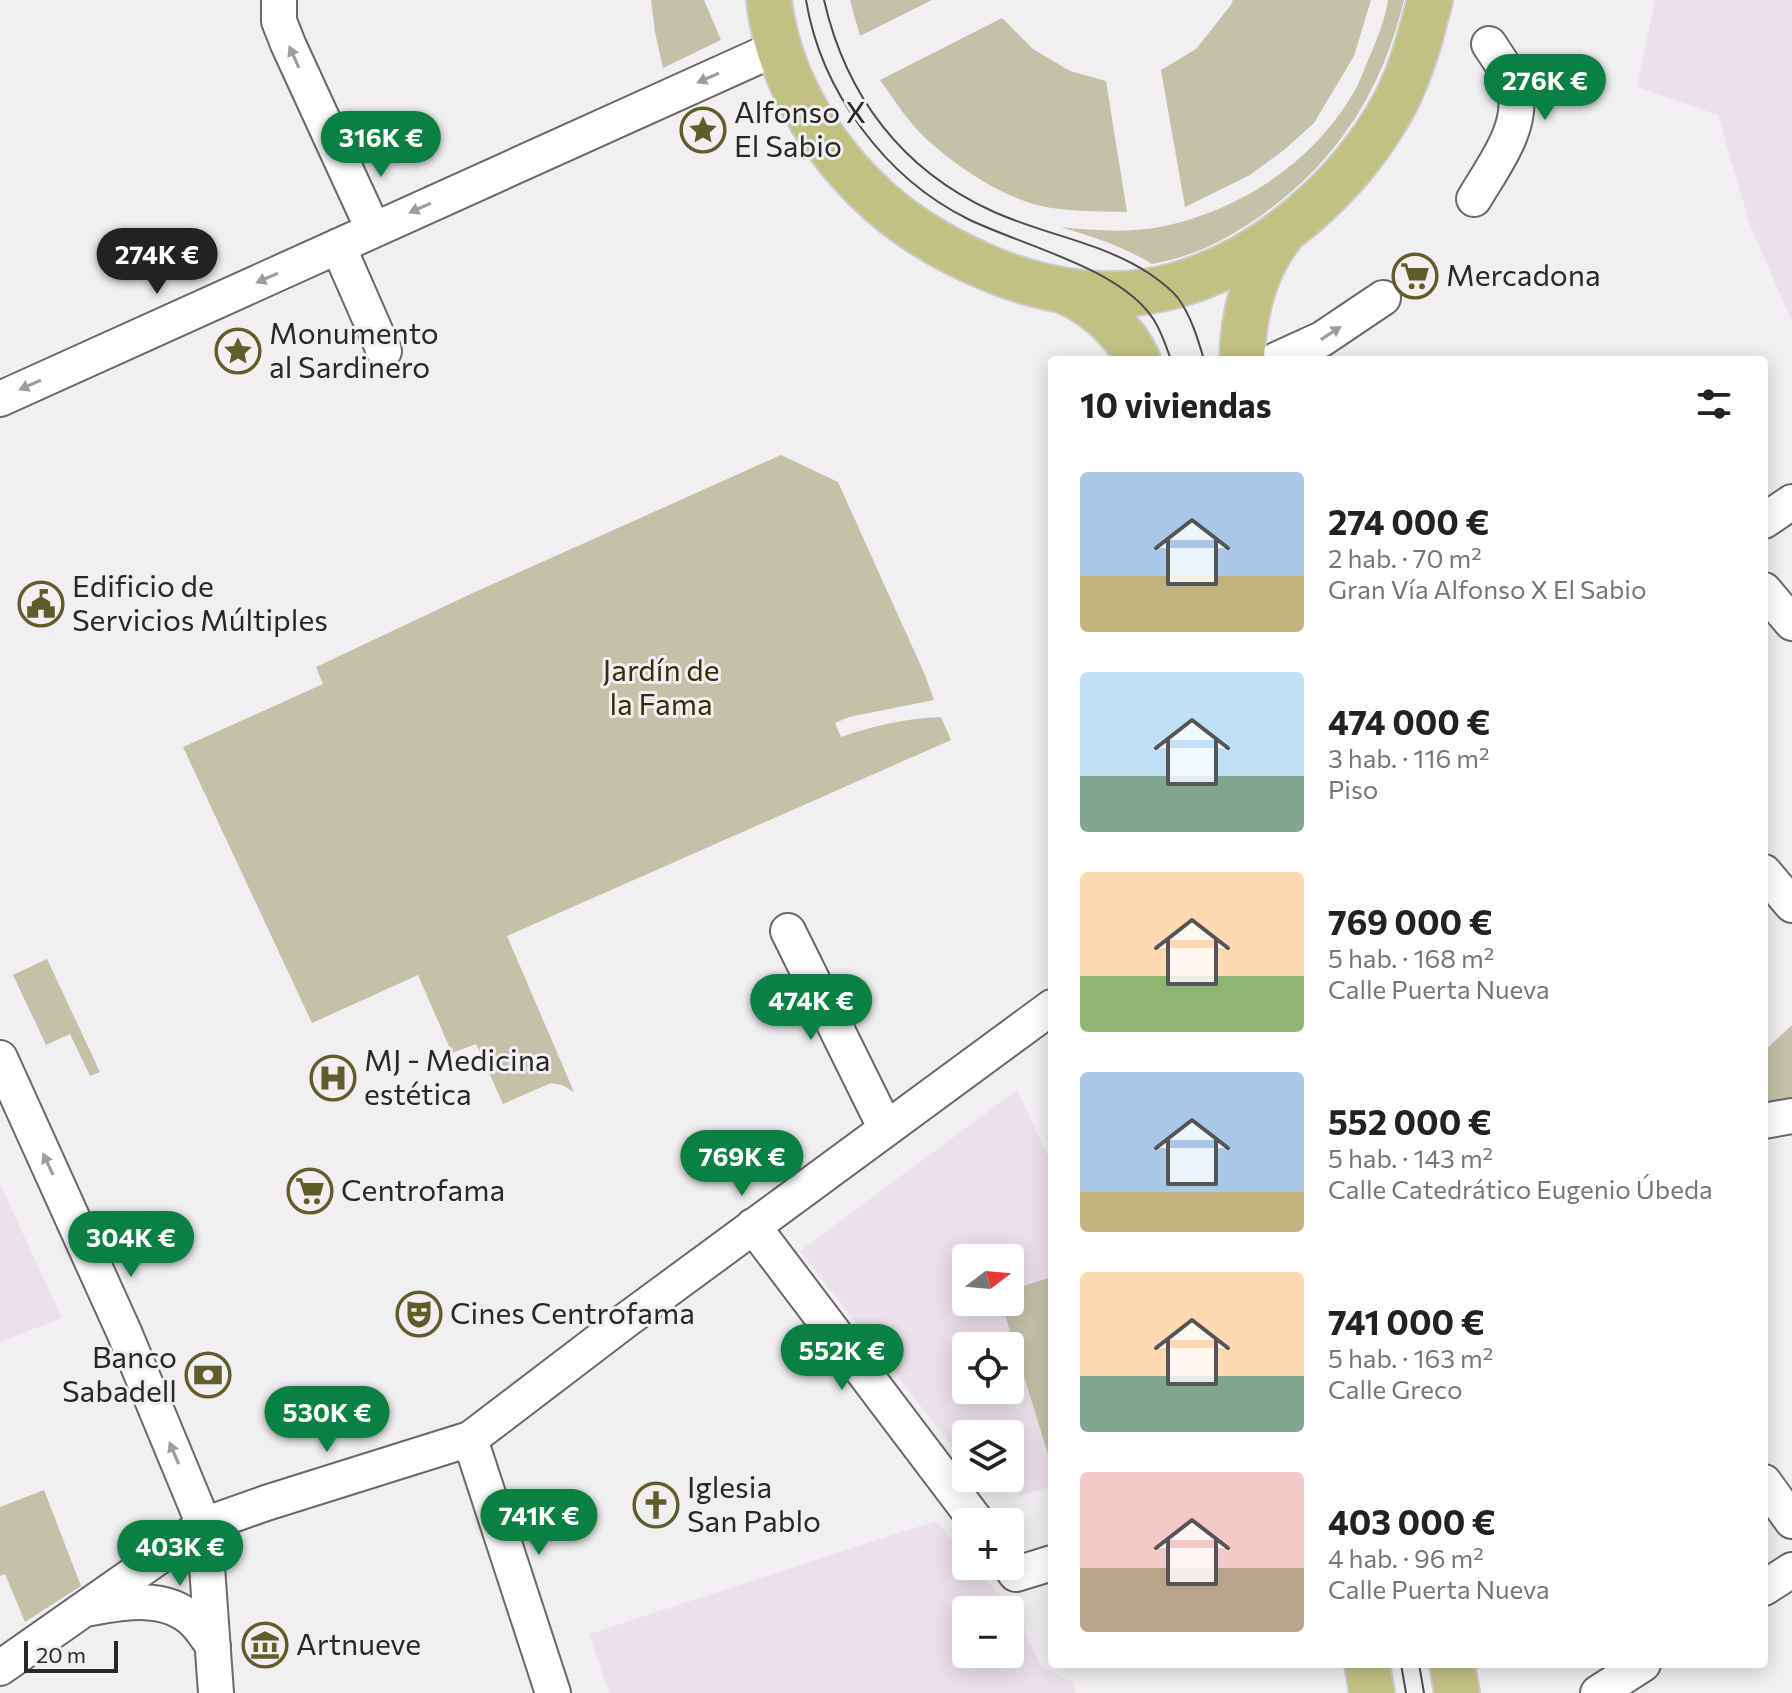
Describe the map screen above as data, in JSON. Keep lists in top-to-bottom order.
{
  "parks": ["Jardín de la Fama"],
  "places": {
    "place": ["Alfonso X El Sabio", "Monumento al Sardinero"],
    "supermarket": ["Mercadona", "Centrofama"],
    "public building": ["Edificio de Servicios Múltiples"],
    "hospital": ["MJ - Medicina estética"],
    "theatre": ["Cines Centrofama"],
    "bank": ["Banco Sabadell"],
    "church": ["Iglesia San Pablo"],
    "museum": ["Artnueve"]
  },
  "scale_bar": "20 m",
  "north": "right",
  "page": {
    "price": [
      "276K €",
      "316K €",
      "274K €",
      "474K €",
      "769K €",
      "304K €",
      "552K €",
      "530K €",
      "741K €",
      "403K €"
    ],
    "heading": "10 viviendas",
    "list": [
      {
        "name": "274 000 €",
        "note": "2 hab. · 70 m² · Gran Vía Alfonso X El Sabio"
      },
      {
        "name": "474 000 €",
        "note": "3 hab. · 116 m² · Piso"
      },
      {
        "name": "769 000 €",
        "note": "5 hab. · 168 m² · Calle Puerta Nueva"
      },
      {
        "name": "552 000 €",
        "note": "5 hab. · 143 m² · Calle Catedrático Eugenio Úbeda"
      },
      {
        "name": "741 000 €",
        "note": "5 hab. · 163 m² · Calle Greco"
      },
      {
        "name": "403 000 €",
        "note": "4 hab. · 96 m² · Calle Puerta Nueva"
      }
    ],
    "map_buttons": ["+", "−"],
    "scale": "20 m"
  }
}
